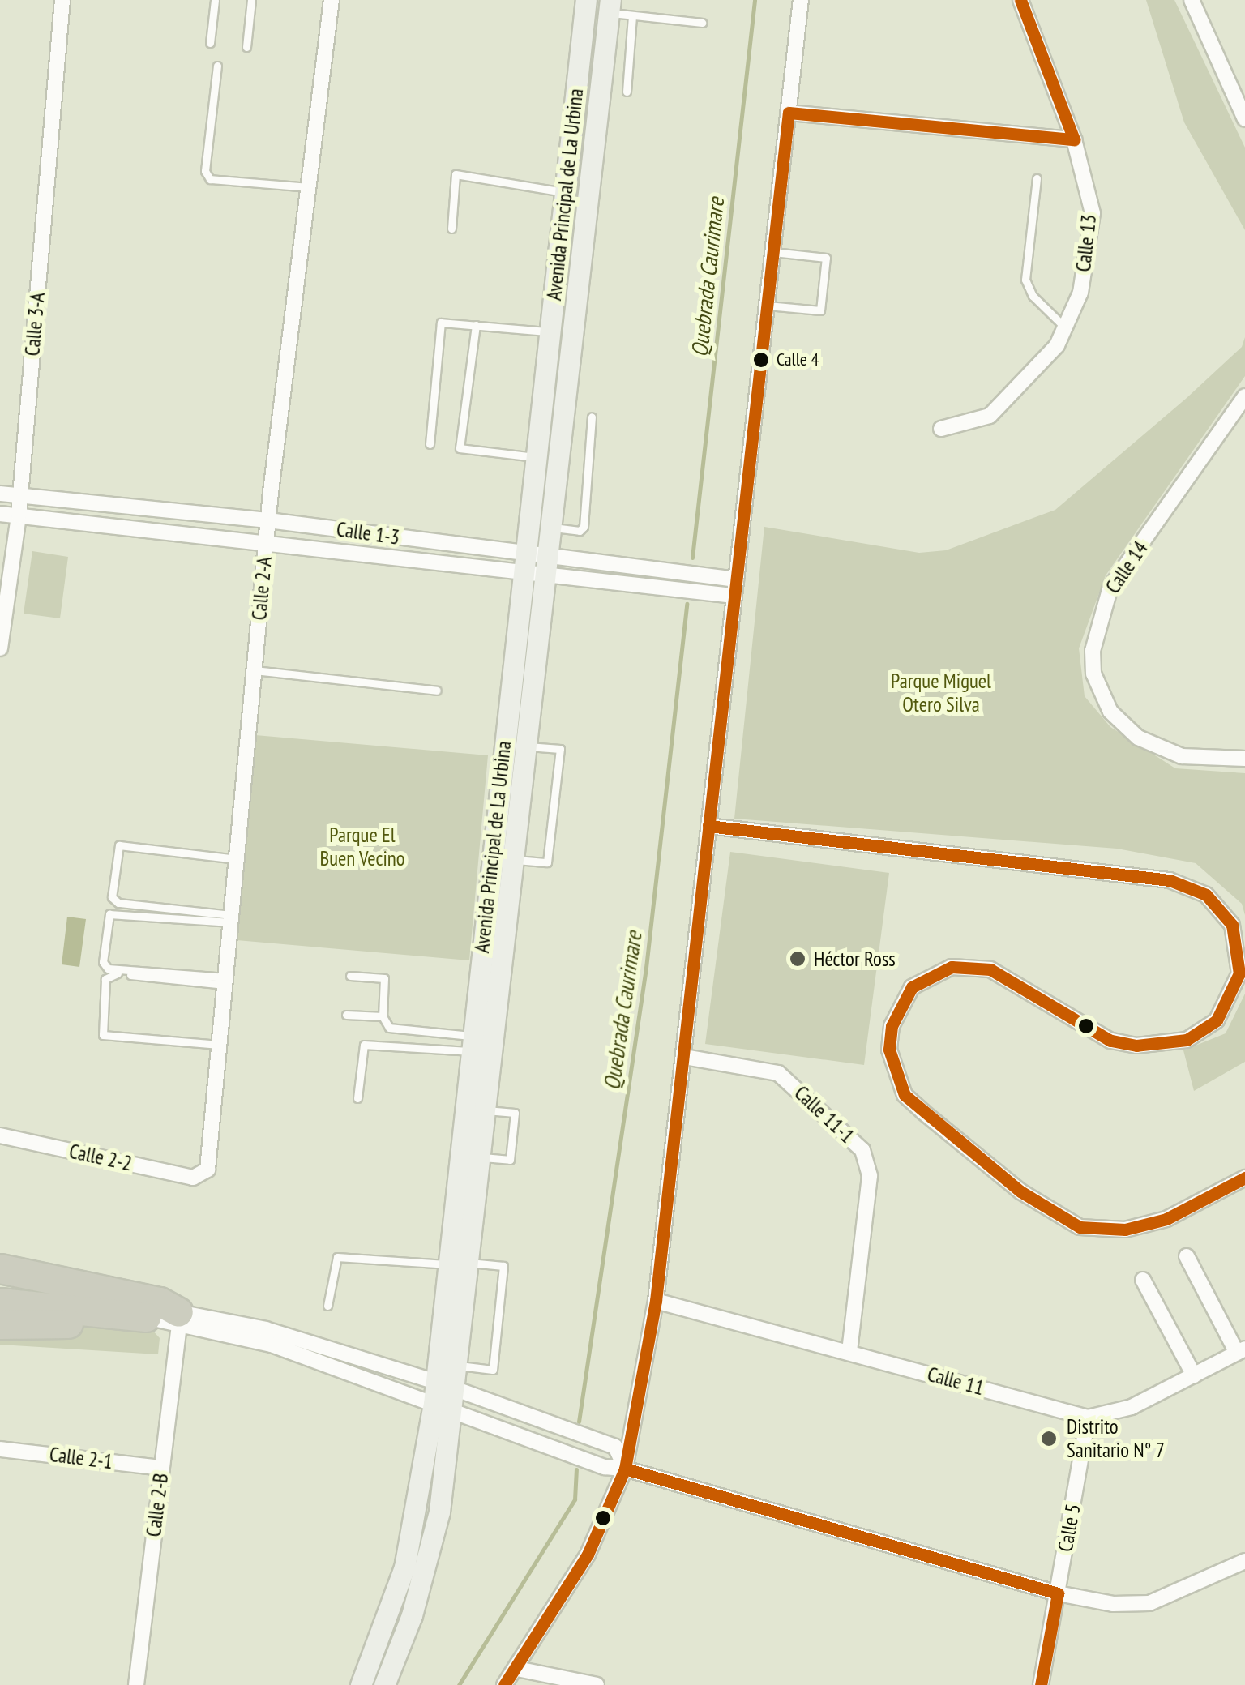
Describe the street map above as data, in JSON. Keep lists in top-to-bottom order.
{
  "streets": {
    "main road": ["Avenida Principal de La Urbina"],
    "street": [
      "Calle 13",
      "Calle 3-A",
      "Calle 1-3",
      "Calle 14",
      "Calle 2-A",
      "Calle 11-1",
      "Calle 2-2",
      "Calle 11",
      "Calle 2-1",
      "Calle 2-B",
      "Calle 5"
    ]
  },
  "crossings": [
    ["Avenida Principal de La Urbina", "Calle 1-3"],
    ["Calle 3-A", "Calle 1-3"],
    ["Calle 1-3", "Calle 2-A"],
    ["Calle 2-A", "Calle 2-2"],
    ["Calle 11-1", "Calle 11"],
    ["Calle 11", "Calle 5"],
    ["Calle 2-1", "Calle 2-B"]
  ],
  "water": ["Quebrada Caurimare"],
  "parks": ["Parque Miguel Otero Silva", "Parque El Buen Vecino"],
  "places": ["Calle 4", "Héctor Ross", "Distrito Sanitario N° 7"]
}
